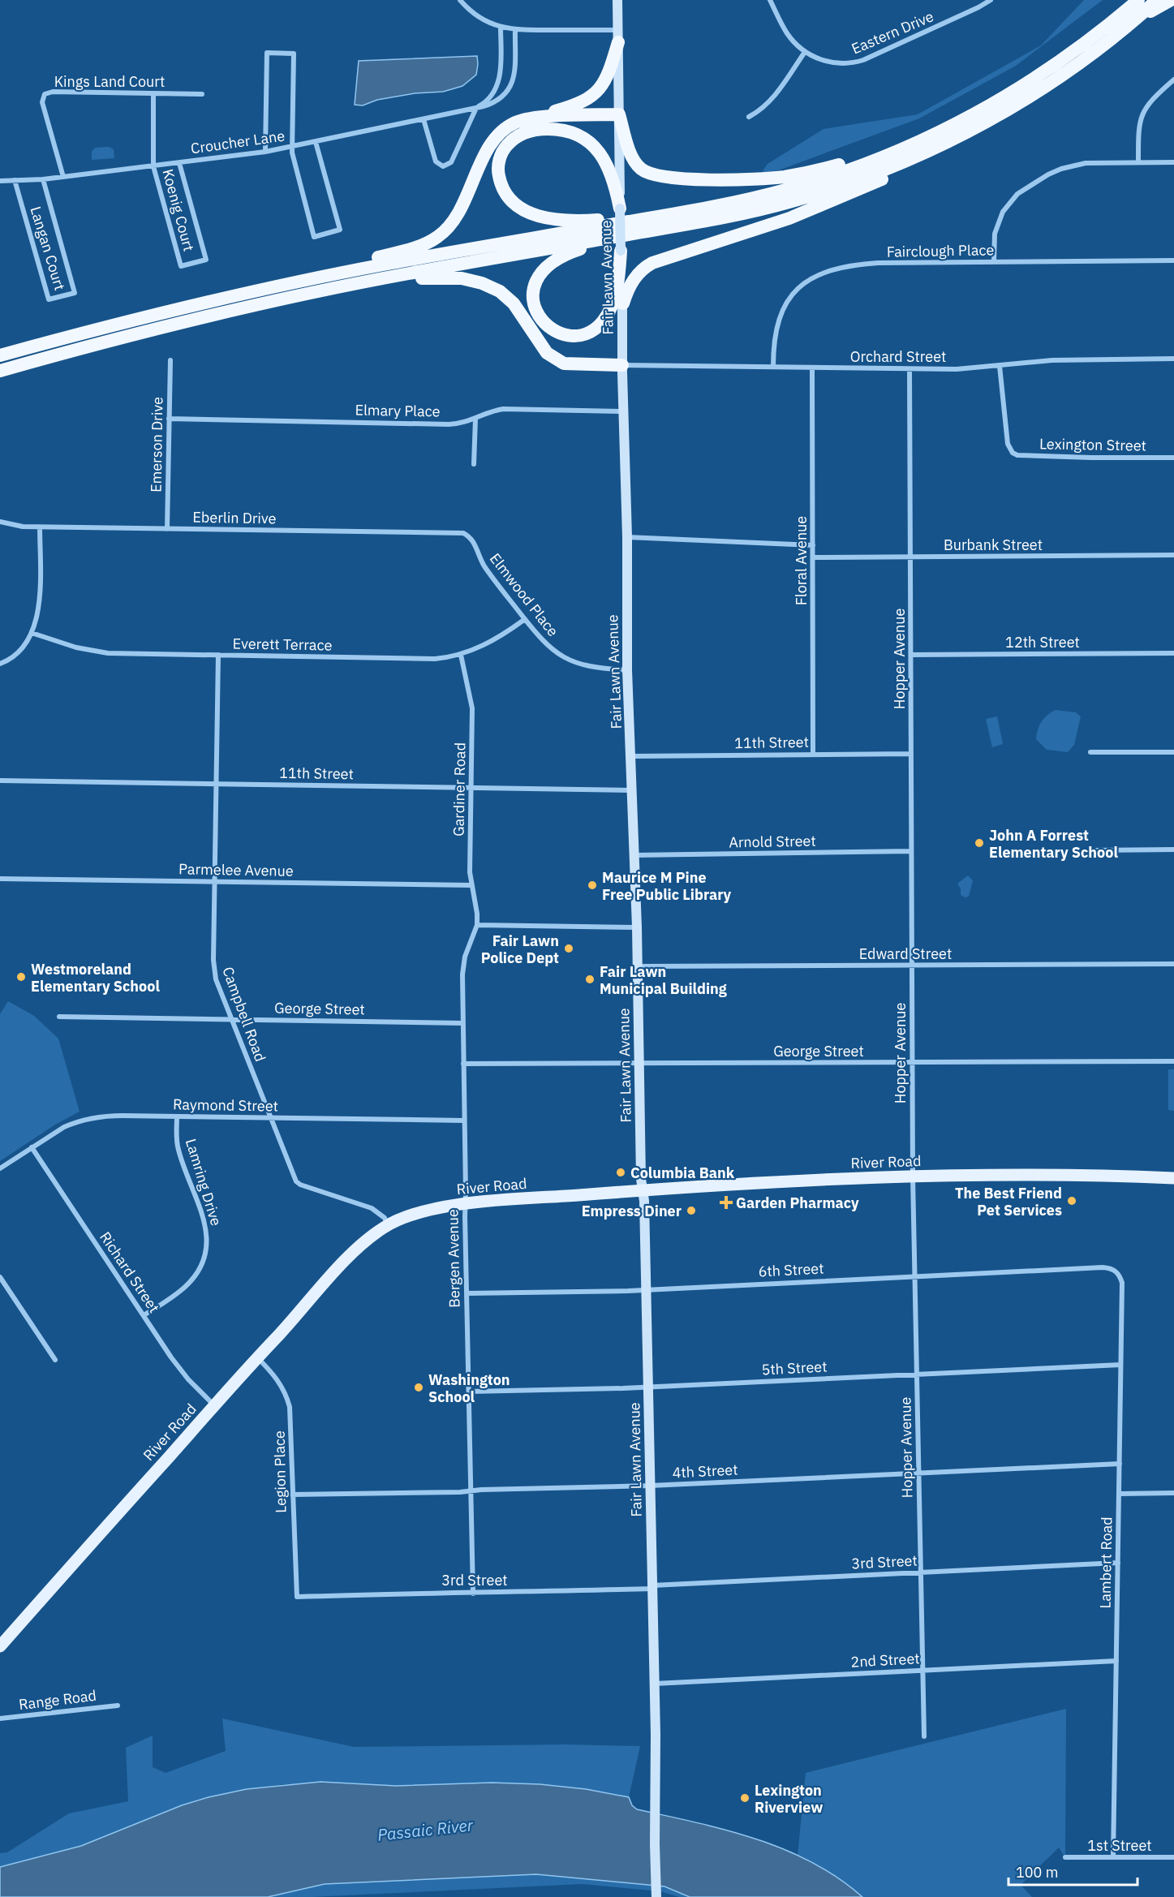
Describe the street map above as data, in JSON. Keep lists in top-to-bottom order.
{
  "streets": {
    "main road": ["Fair Lawn Avenue", "River Road"],
    "street": [
      "Eastern Drive",
      "Kings Land Court",
      "Croucher Lane",
      "Koenig Court",
      "Langan Court",
      "Fairclough Place",
      "Orchard Street",
      "Elmary Place",
      "Emerson Drive",
      "Lexington Street",
      "Eberlin Drive",
      "Burbank Street",
      "Floral Avenue",
      "Elmwood Place",
      "12th Street",
      "Everett Terrace",
      "Hopper Avenue",
      "11th Street",
      "Gardiner Road",
      "Arnold Street",
      "Parmelee Avenue",
      "Edward Street",
      "George Street",
      "Campbell Road",
      "Raymond Street",
      "Lamring Drive",
      "Bergen Avenue",
      "6th Street",
      "Richard Street",
      "5th Street",
      "4th Street",
      "Legion Place",
      "3rd Street",
      "Lambert Road",
      "2nd Street",
      "Range Road",
      "1st Street"
    ]
  },
  "crossings": [
    ["Kings Land Court", "Croucher Lane"],
    ["Kings Land Court", "Koenig Court"],
    ["Croucher Lane", "Koenig Court"],
    ["Croucher Lane", "Langan Court"],
    ["Fairclough Place", "Orchard Street"],
    ["Fair Lawn Avenue", "Orchard Street"],
    ["Fair Lawn Avenue", "Elmary Place"],
    ["Fair Lawn Avenue", "Elmwood Place"],
    ["Fair Lawn Avenue", "11th Street"],
    ["Fair Lawn Avenue", "Arnold Street"],
    ["Fair Lawn Avenue", "Edward Street"],
    ["Fair Lawn Avenue", "George Street"],
    ["Fair Lawn Avenue", "River Road"],
    ["Fair Lawn Avenue", "6th Street"],
    ["Fair Lawn Avenue", "5th Street"],
    ["Fair Lawn Avenue", "4th Street"],
    ["Fair Lawn Avenue", "3rd Street"],
    ["Fair Lawn Avenue", "2nd Street"],
    ["Orchard Street", "Lexington Street"],
    ["Orchard Street", "Floral Avenue"],
    ["Orchard Street", "Hopper Avenue"],
    ["Elmary Place", "Emerson Drive"],
    ["Emerson Drive", "Eberlin Drive"],
    ["Eberlin Drive", "Elmwood Place"],
    ["Burbank Street", "Floral Avenue"],
    ["Burbank Street", "Hopper Avenue"],
    ["Floral Avenue", "11th Street"],
    ["Elmwood Place", "Everett Terrace"],
    ["12th Street", "Hopper Avenue"],
    ["Everett Terrace", "Gardiner Road"],
    ["Everett Terrace", "Campbell Road"],
    ["Hopper Avenue", "11th Street"],
    ["Hopper Avenue", "Arnold Street"],
    ["Hopper Avenue", "Edward Street"],
    ["Hopper Avenue", "George Street"],
    ["Hopper Avenue", "River Road"],
    ["Hopper Avenue", "6th Street"],
    ["Hopper Avenue", "5th Street"],
    ["Hopper Avenue", "4th Street"],
    ["Hopper Avenue", "3rd Street"],
    ["Hopper Avenue", "2nd Street"],
    ["11th Street", "Gardiner Road"],
    ["11th Street", "Campbell Road"],
    ["Gardiner Road", "Parmelee Avenue"],
    ["Gardiner Road", "Bergen Avenue"],
    ["Parmelee Avenue", "Campbell Road"],
    ["George Street", "Campbell Road"],
    ["George Street", "Bergen Avenue"],
    ["Campbell Road", "Raymond Street"],
    ["Campbell Road", "River Road"],
    ["Raymond Street", "Lamring Drive"],
    ["Raymond Street", "Bergen Avenue"],
    ["Raymond Street", "Richard Street"],
    ["River Road", "Bergen Avenue"],
    ["River Road", "Richard Street"],
    ["River Road", "Legion Place"],
    ["Lamring Drive", "Richard Street"],
    ["Bergen Avenue", "6th Street"],
    ["Bergen Avenue", "5th Street"],
    ["Bergen Avenue", "4th Street"],
    ["Bergen Avenue", "3rd Street"],
    ["6th Street", "Lambert Road"],
    ["5th Street", "Lambert Road"],
    ["4th Street", "Legion Place"],
    ["4th Street", "Lambert Road"],
    ["Legion Place", "3rd Street"],
    ["3rd Street", "Lambert Road"],
    ["Lambert Road", "2nd Street"],
    ["Lambert Road", "1st Street"]
  ],
  "water": ["Passaic River"],
  "places": {
    "other": [
      "John A Forrest Elementary School",
      "Maurice M Pine Free Public Library",
      "Fair Lawn Police Dept",
      "Westmoreland Elementary School",
      "Fair Lawn Municipal Building",
      "Columbia Bank",
      "The Best Friend Pet Services",
      "Empress Diner",
      "Washington School",
      "Lexington Riverview"
    ],
    "health": ["Garden Pharmacy"]
  },
  "scale_bar": "100 m"
}
